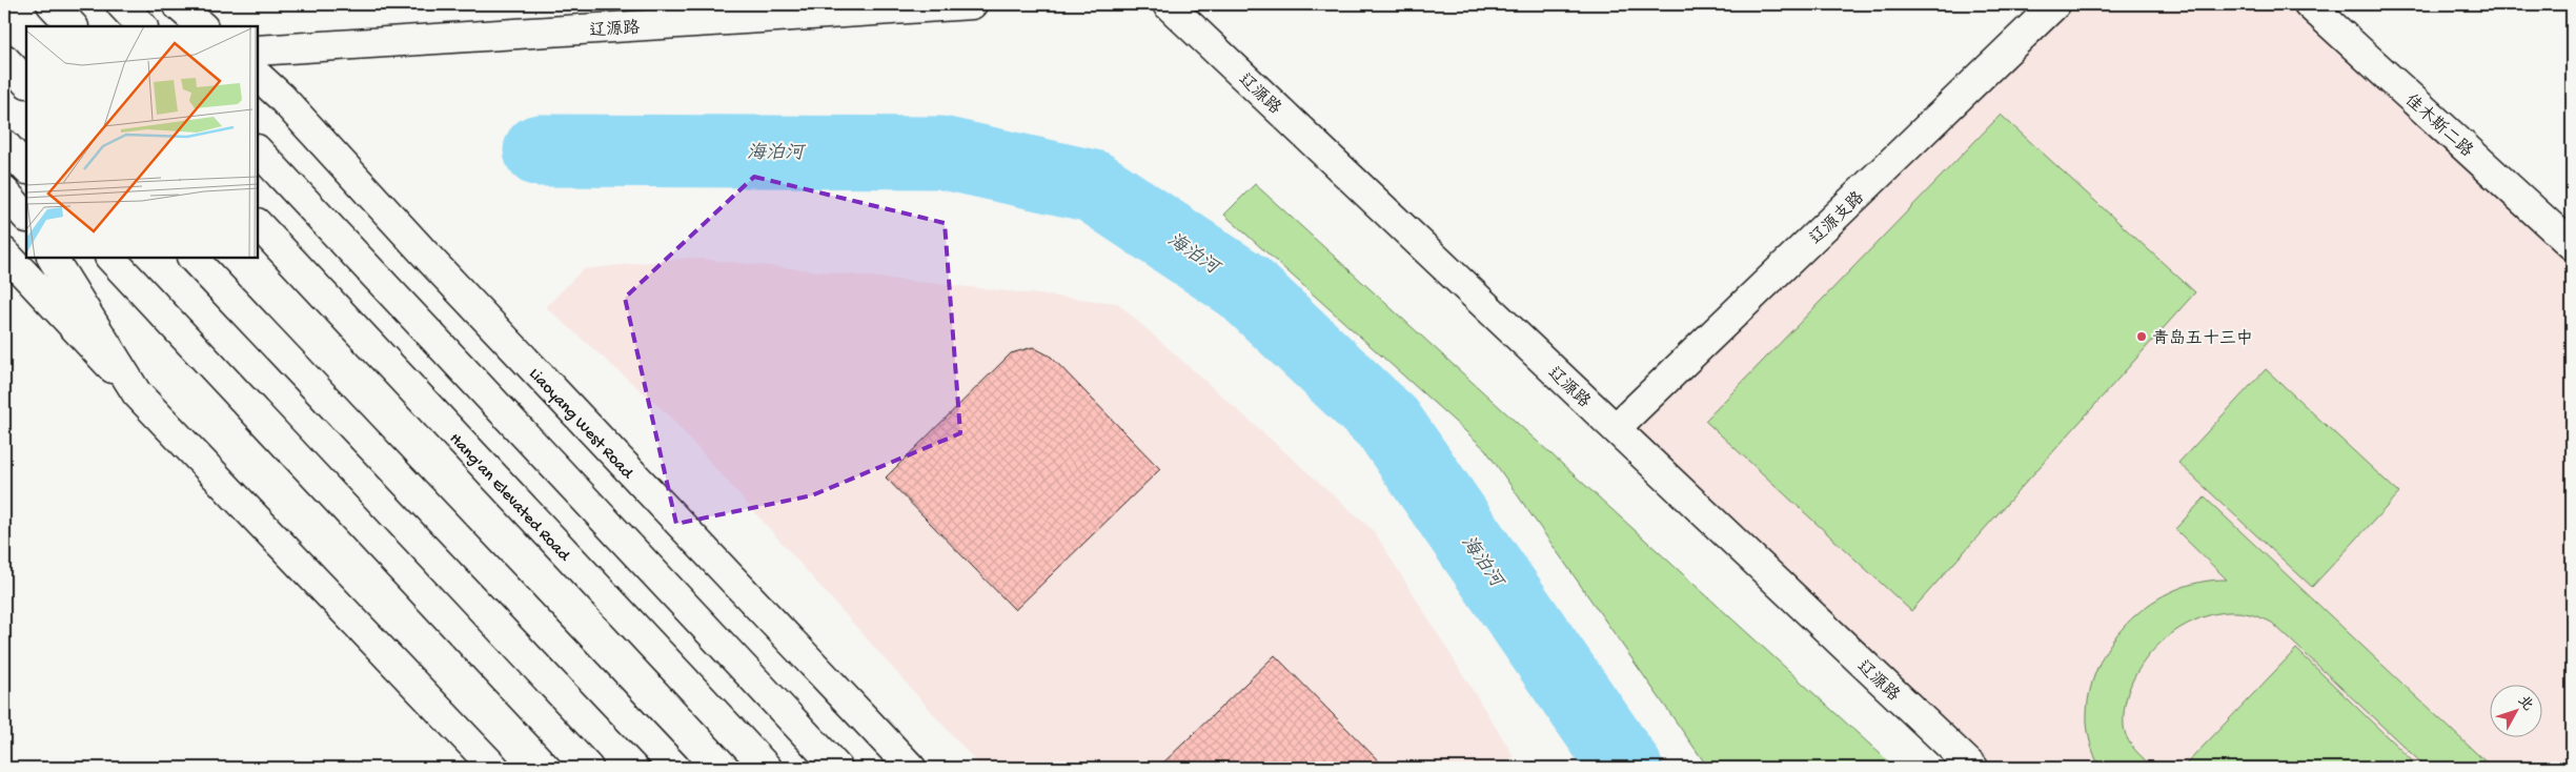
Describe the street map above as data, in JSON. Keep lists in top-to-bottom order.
{
  "streets": {
    "main road": [
      "辽源路",
      "佳木斯二路",
      "辽源支路",
      "Liaoyang West Road",
      "Hang'an Elevated Road"
    ]
  },
  "crossings": [
    ["辽源路", "辽源支路"]
  ],
  "water": ["海泊河"],
  "places": ["青岛五十三中"],
  "north": "top right"
}
